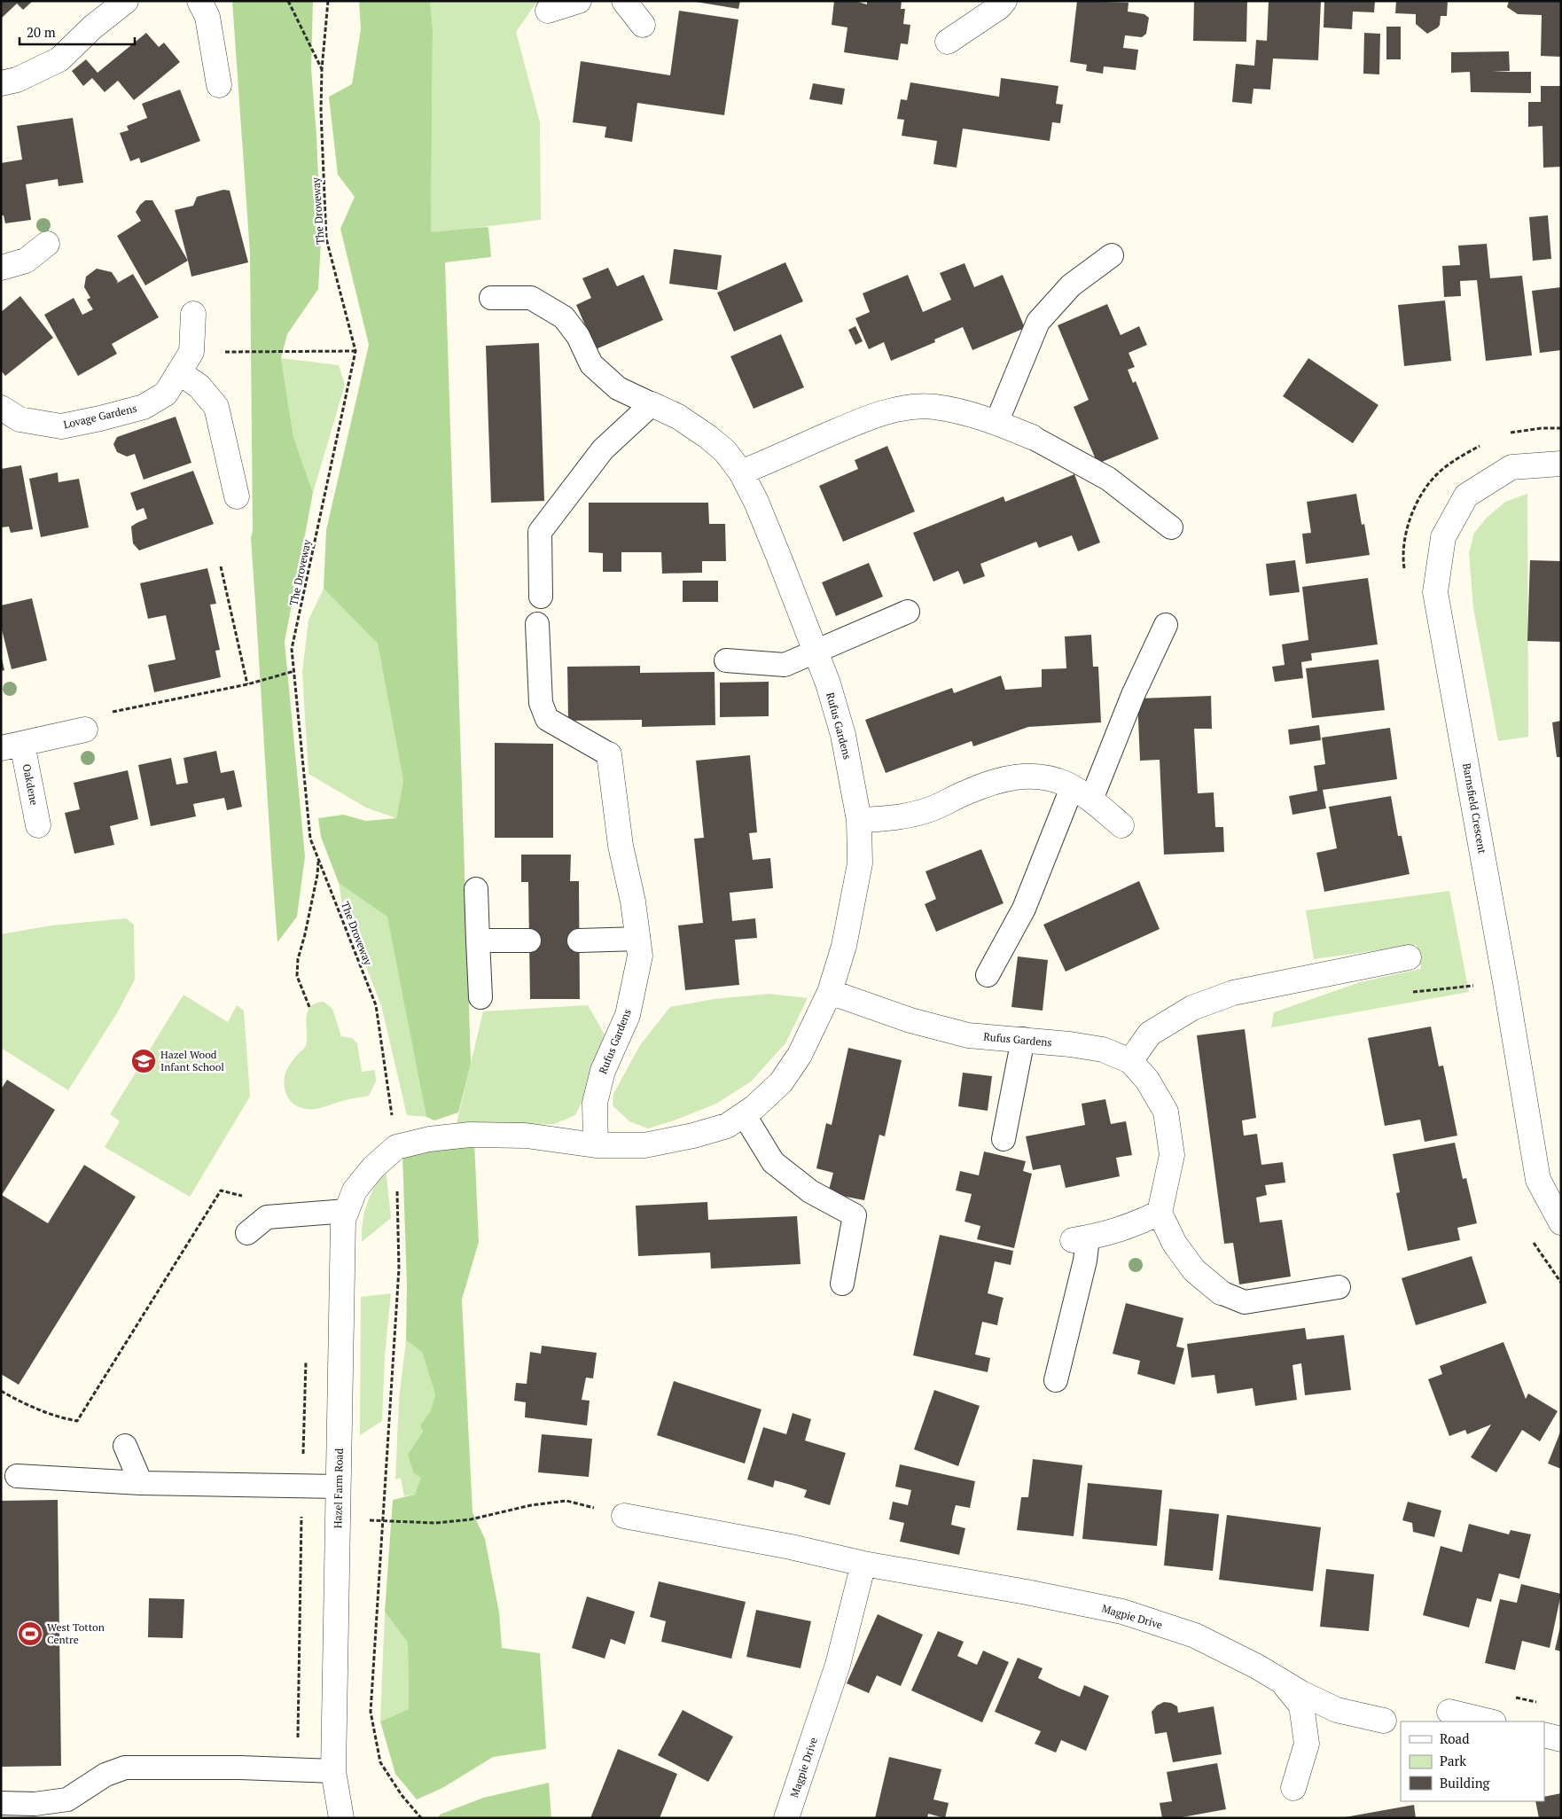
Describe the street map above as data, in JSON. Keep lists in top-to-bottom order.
{
  "streets": {
    "street": [
      "Lovage Gardens",
      "Rufus Gardens",
      "Oakdene",
      "Barnsfield Crescent",
      "Hazel Farm Road",
      "Magpie Drive"
    ],
    "path": ["The Droveway"]
  },
  "crossings": [
    ["The Droveway", "Rufus Gardens"],
    ["Rufus Gardens", "Hazel Farm Road"]
  ],
  "places": {
    "school or university": ["Hazel Wood Infant School"],
    "sports": ["West Totton Centre"]
  },
  "legend": ["Road", "Park", "Building"],
  "scale_bar": "20 m"
}
